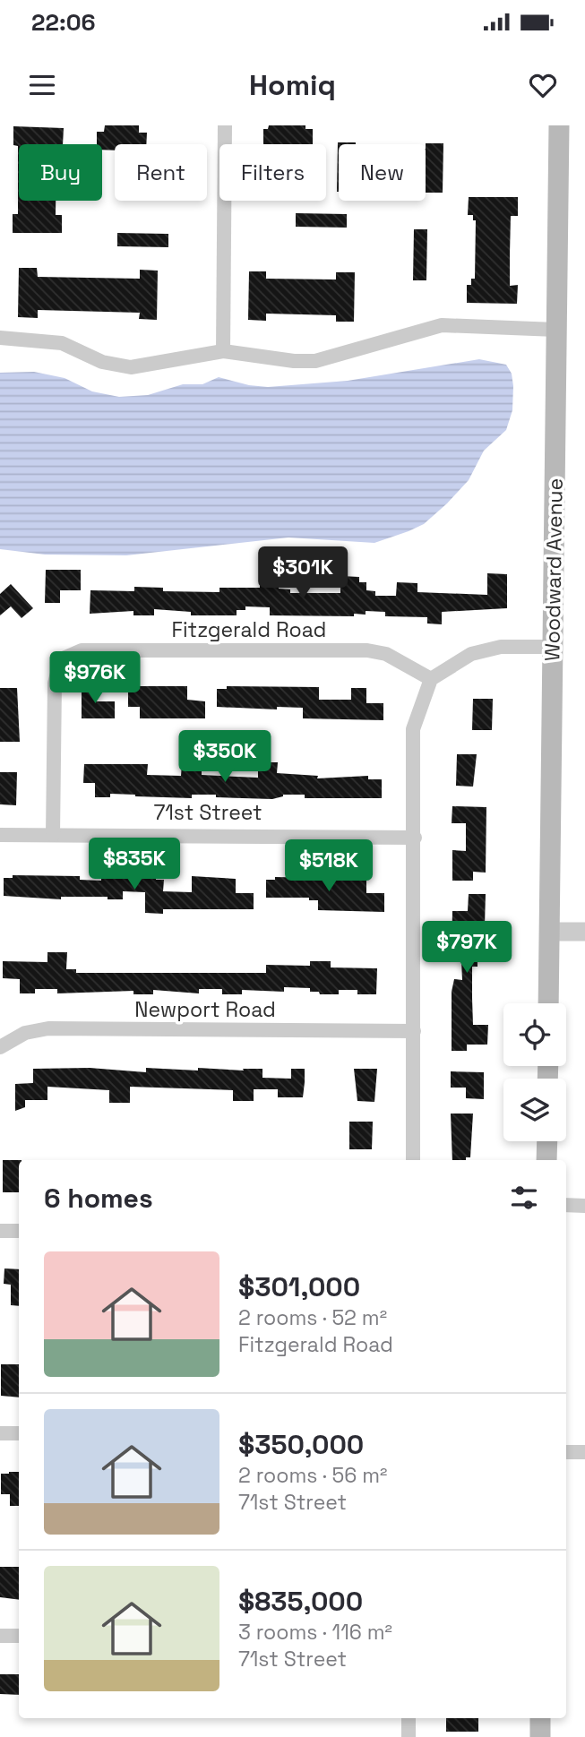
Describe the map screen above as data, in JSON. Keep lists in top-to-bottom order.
{
  "streets": {
    "main road": ["Woodward Avenue"],
    "street": ["Fitzgerald Road", "71st Street", "Newport Road"]
  },
  "crossings": [
    ["Fitzgerald Road", "71st Street"]
  ],
  "page": {
    "status": "22:06",
    "header": "Homiq",
    "chip": [
      "Buy",
      "Rent",
      "Filters",
      "New"
    ],
    "price": [
      "$301K",
      "$976K",
      "$350K",
      "$835K",
      "$518K",
      "$797K"
    ],
    "heading": "6 homes",
    "list": [
      {
        "name": "$301,000",
        "note": "2 rooms · 52 m² · Fitzgerald Road"
      },
      {
        "name": "$350,000",
        "note": "2 rooms · 56 m² · 71st Street"
      },
      {
        "name": "$835,000",
        "note": "3 rooms · 116 m² · 71st Street"
      }
    ]
  }
}
